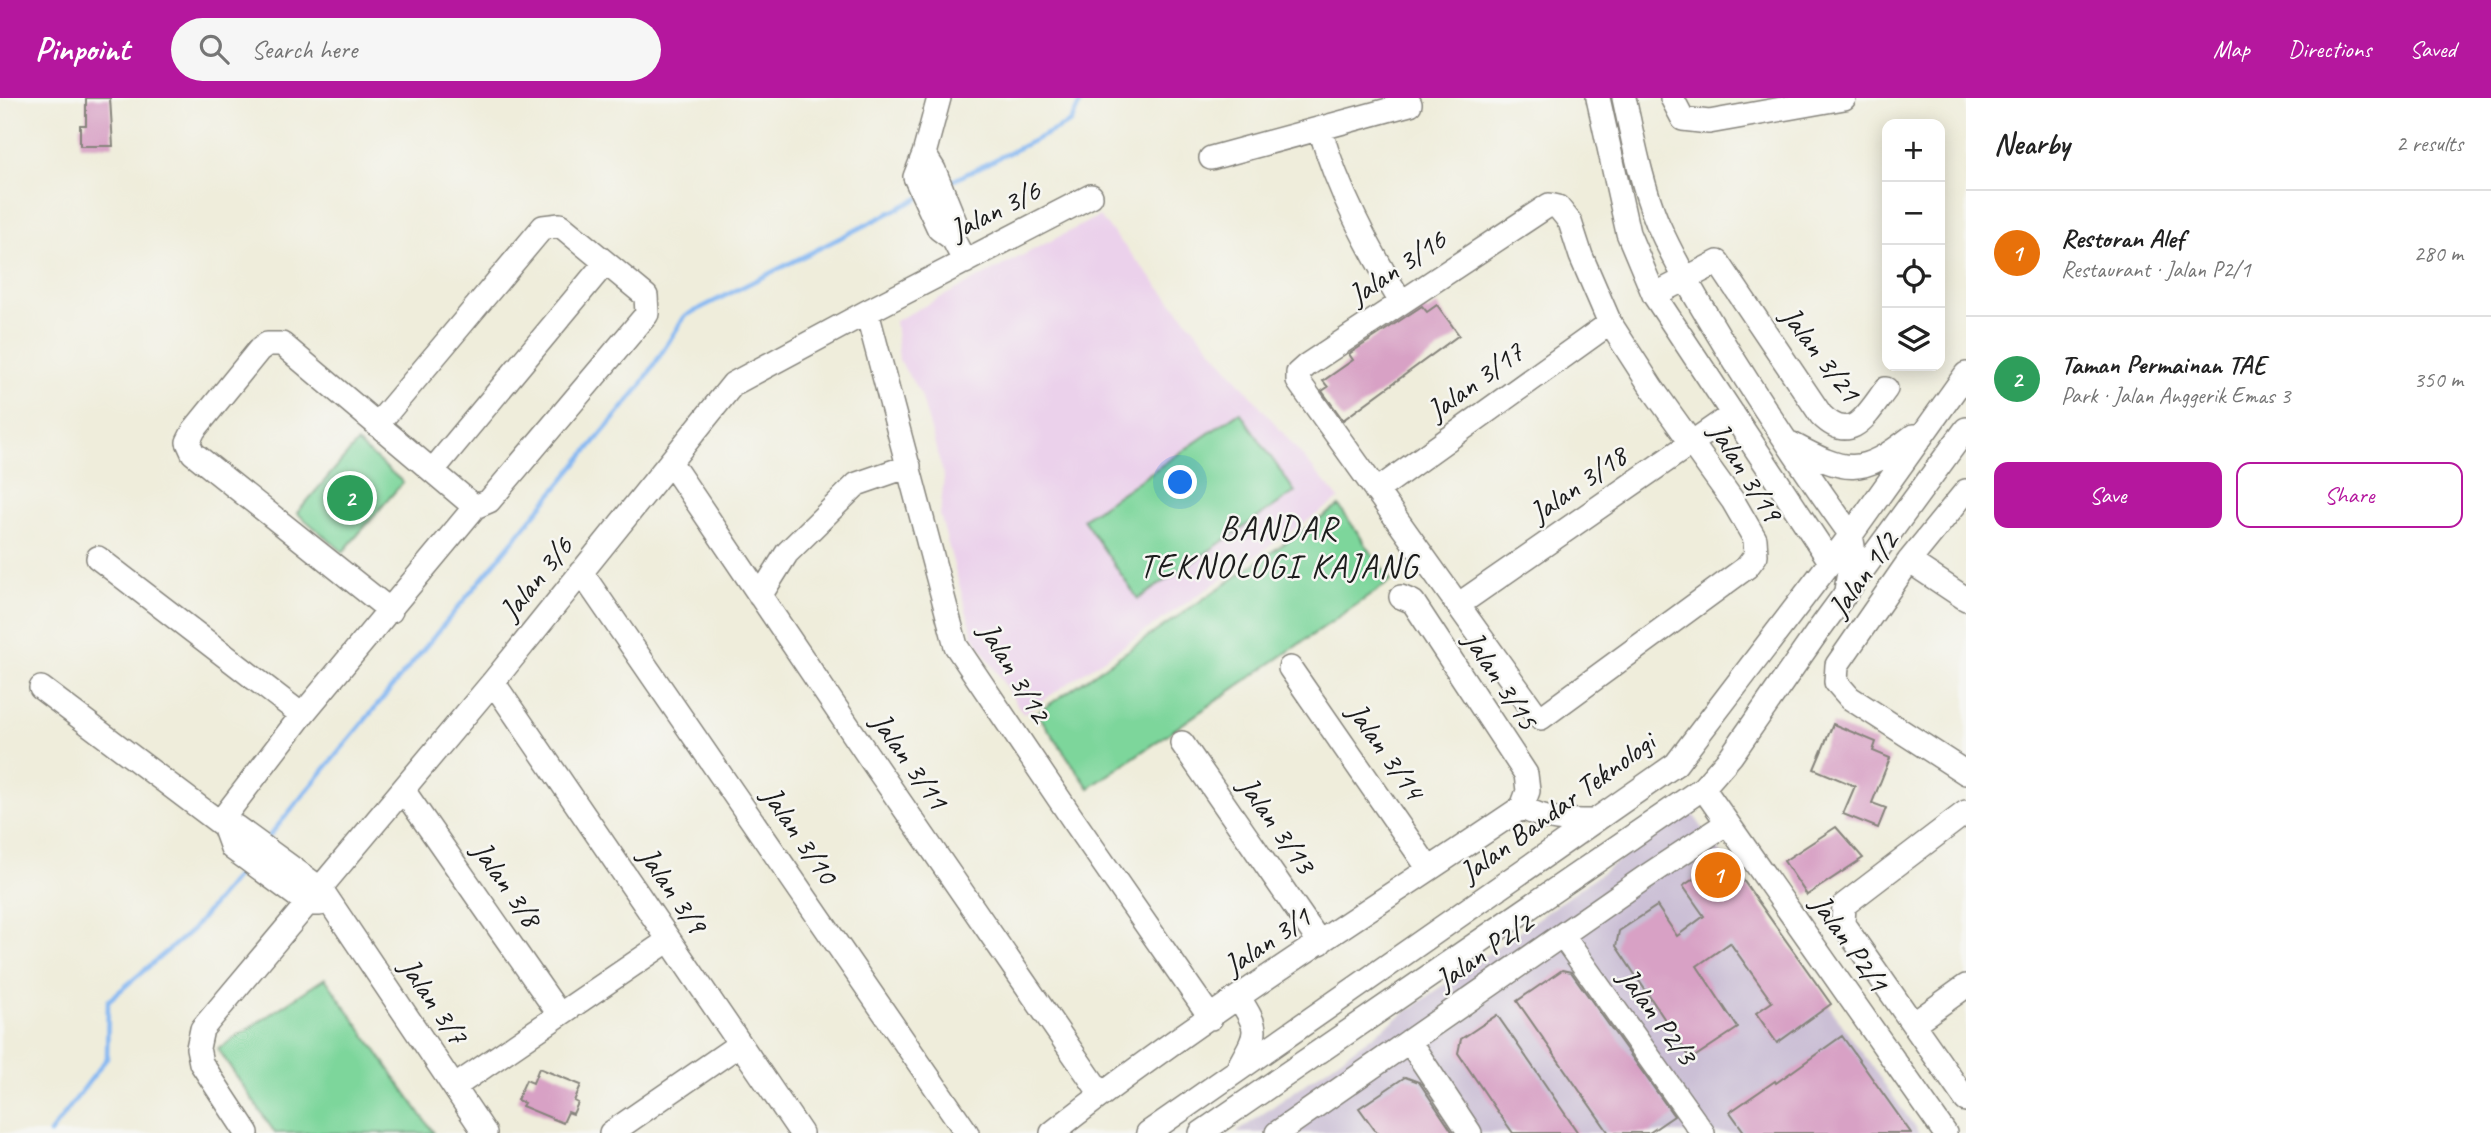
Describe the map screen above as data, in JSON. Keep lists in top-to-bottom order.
{
  "streets": {
    "street": [
      "Jalan 3/6",
      "Jalan 3/16",
      "Jalan 3/21",
      "Jalan 3/17",
      "Jalan 3/19",
      "Jalan 3/18",
      "Jalan 1/2",
      "Jalan 3/12",
      "Jalan 3/15",
      "Jalan 3/14",
      "Jalan 3/11",
      "Jalan Bandar Teknologi",
      "Jalan 3/13",
      "Jalan 3/10",
      "Jalan 3/8",
      "Jalan 3/9",
      "Jalan 3/1",
      "Jalan P2/1",
      "Jalan P2/2",
      "Jalan 3/7",
      "Jalan P2/3"
    ]
  },
  "crossings": [
    ["Jalan 3/6", "Jalan 3/12"],
    ["Jalan 3/6", "Jalan 3/11"],
    ["Jalan 3/6", "Jalan 3/10"],
    ["Jalan 3/6", "Jalan 3/8"],
    ["Jalan 3/6", "Jalan 3/9"],
    ["Jalan 3/6", "Jalan 3/7"],
    ["Jalan 3/16", "Jalan 3/17"],
    ["Jalan 3/16", "Jalan 3/19"],
    ["Jalan 3/17", "Jalan 3/19"],
    ["Jalan 3/19", "Jalan 3/18"],
    ["Jalan 3/12", "Jalan 3/1"],
    ["Jalan 3/15", "Jalan 3/1"],
    ["Jalan 3/14", "Jalan 3/1"],
    ["Jalan 3/11", "Jalan 3/1"],
    ["Jalan 3/13", "Jalan 3/1"],
    ["Jalan P2/1", "Jalan P2/2"],
    ["Jalan P2/2", "Jalan P2/3"]
  ],
  "districts": ["BANDAR TEKNOLOGI KAJANG"],
  "page": {
    "header": "Pinpoint",
    "search": "Search here",
    "nav": ["Map", "Directions", "Saved"],
    "heading": ["Nearby", "2 results"],
    "map_buttons": ["+", "−"],
    "list": [
      {
        "mark": "1",
        "name": "Restoran Alef",
        "note": "Restaurant · Jalan P2/1",
        "value": "280 m"
      },
      {
        "mark": "2",
        "name": "Taman Permainan TAE",
        "note": "Park · Jalan Anggerik Emas 3",
        "value": "350 m"
      }
    ],
    "buttons": ["Save", "Share"],
    "pins": ["2", "1"]
  }
}
